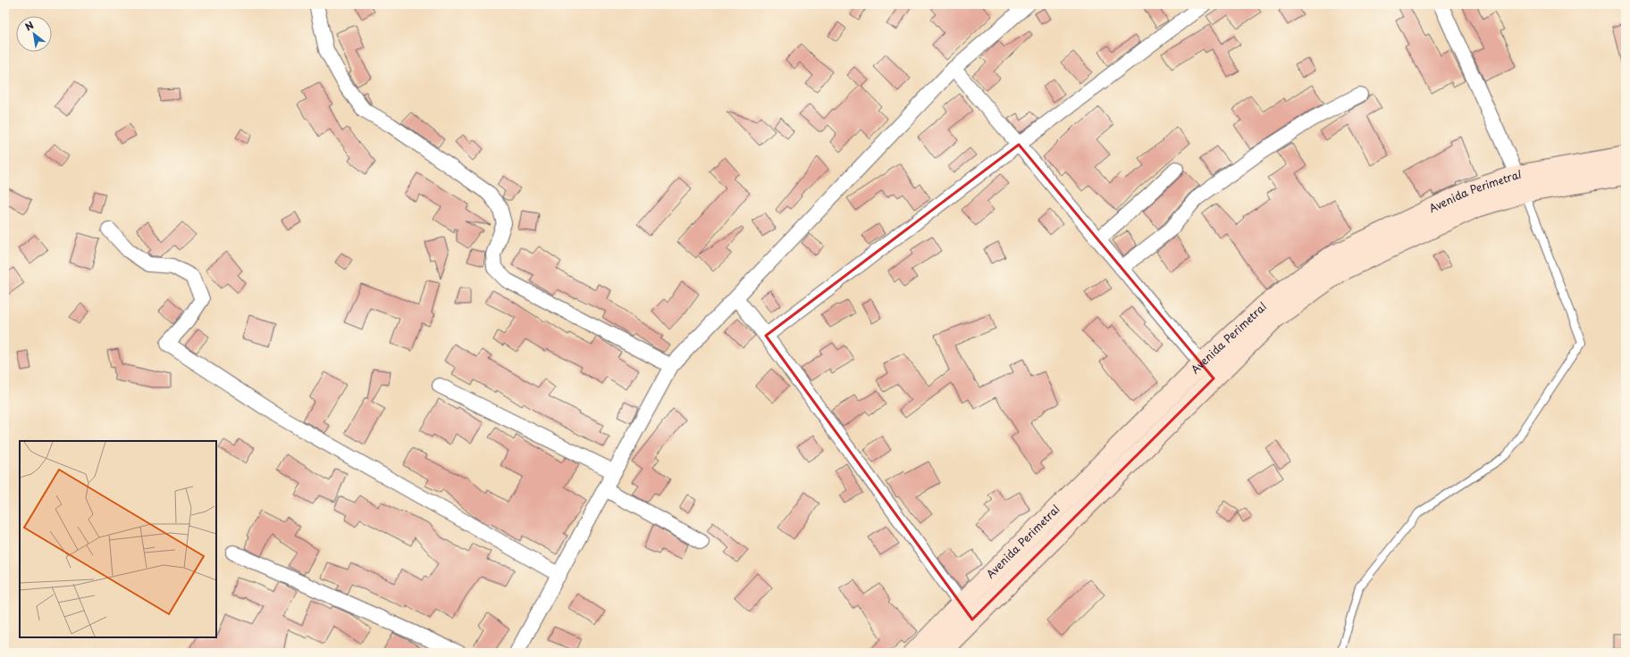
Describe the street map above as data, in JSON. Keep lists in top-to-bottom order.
{
  "streets": {
    "main road": ["Avenida Perimetral"]
  },
  "north": "top left"
}
